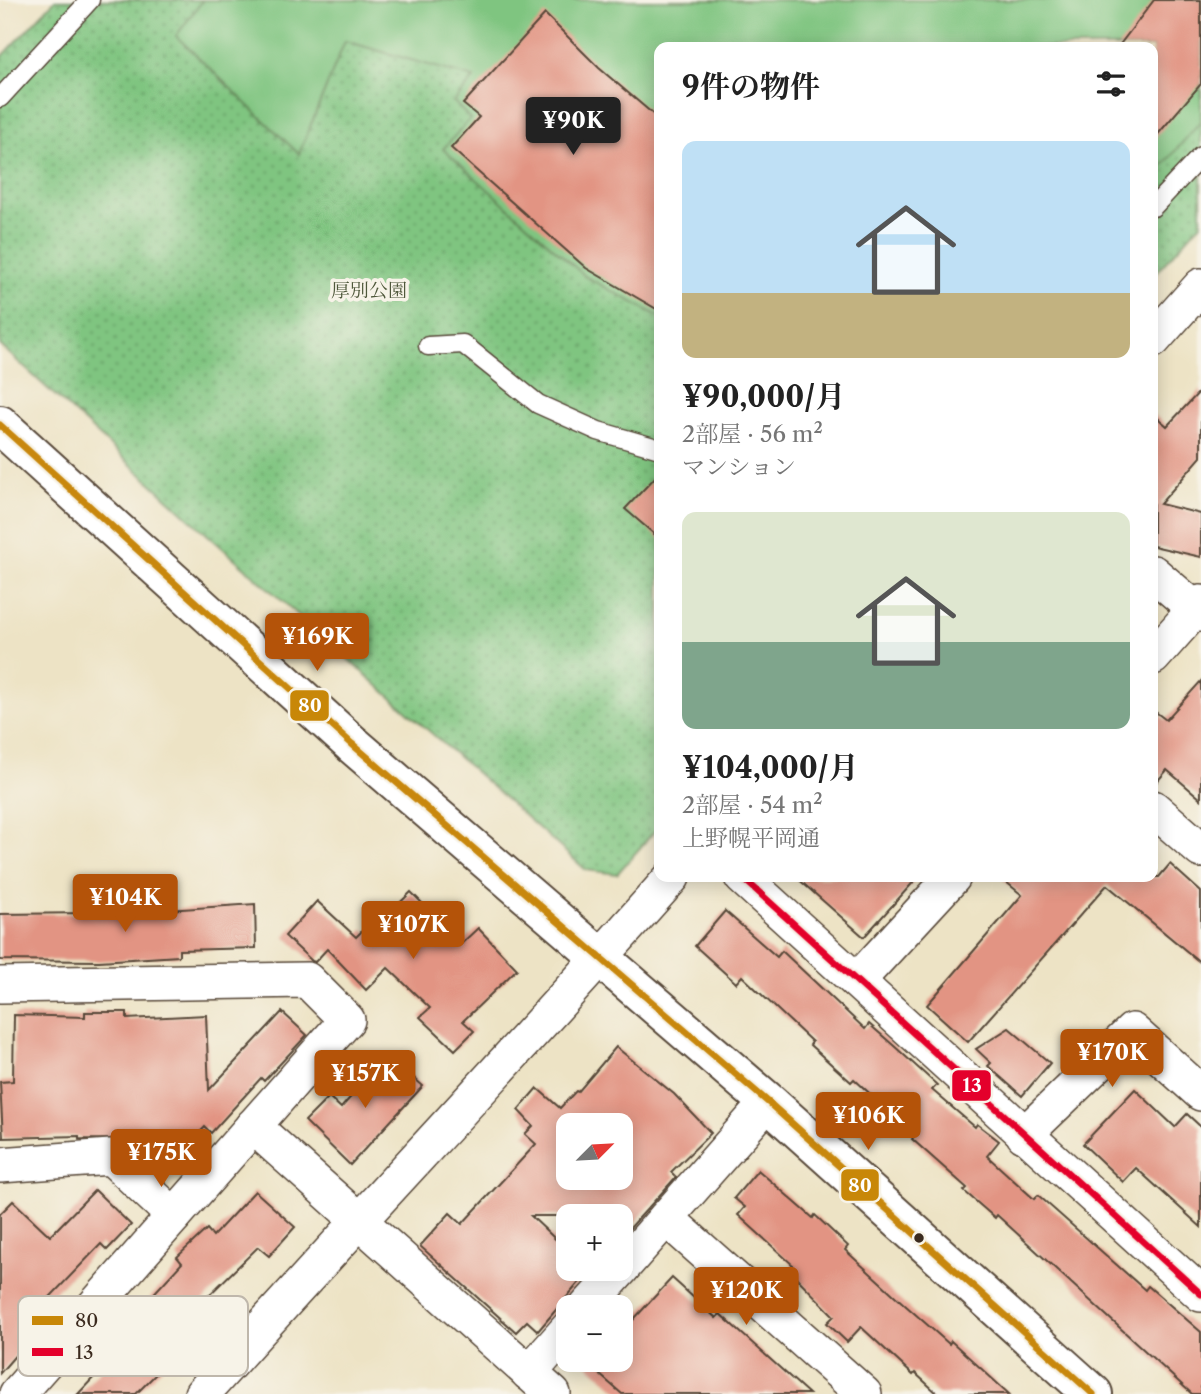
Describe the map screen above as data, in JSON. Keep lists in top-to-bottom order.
{
  "parks": ["厚別公園"],
  "lines": ["transit line 80", "transit line 13"],
  "legend": ["80", "13"],
  "north": "top right",
  "page": {
    "heading": "9件の物件",
    "price": [
      "¥90K",
      "¥169K",
      "¥104K",
      "¥107K",
      "¥170K",
      "¥157K",
      "¥106K",
      "¥175K",
      "¥120K"
    ],
    "list": [
      {
        "name": "¥90,000/月",
        "note": "2部屋 · 56 m² · マンション"
      },
      {
        "name": "¥104,000/月",
        "note": "2部屋 · 54 m² · 上野幌平岡通"
      }
    ],
    "map_buttons": ["+", "−"]
  }
}
